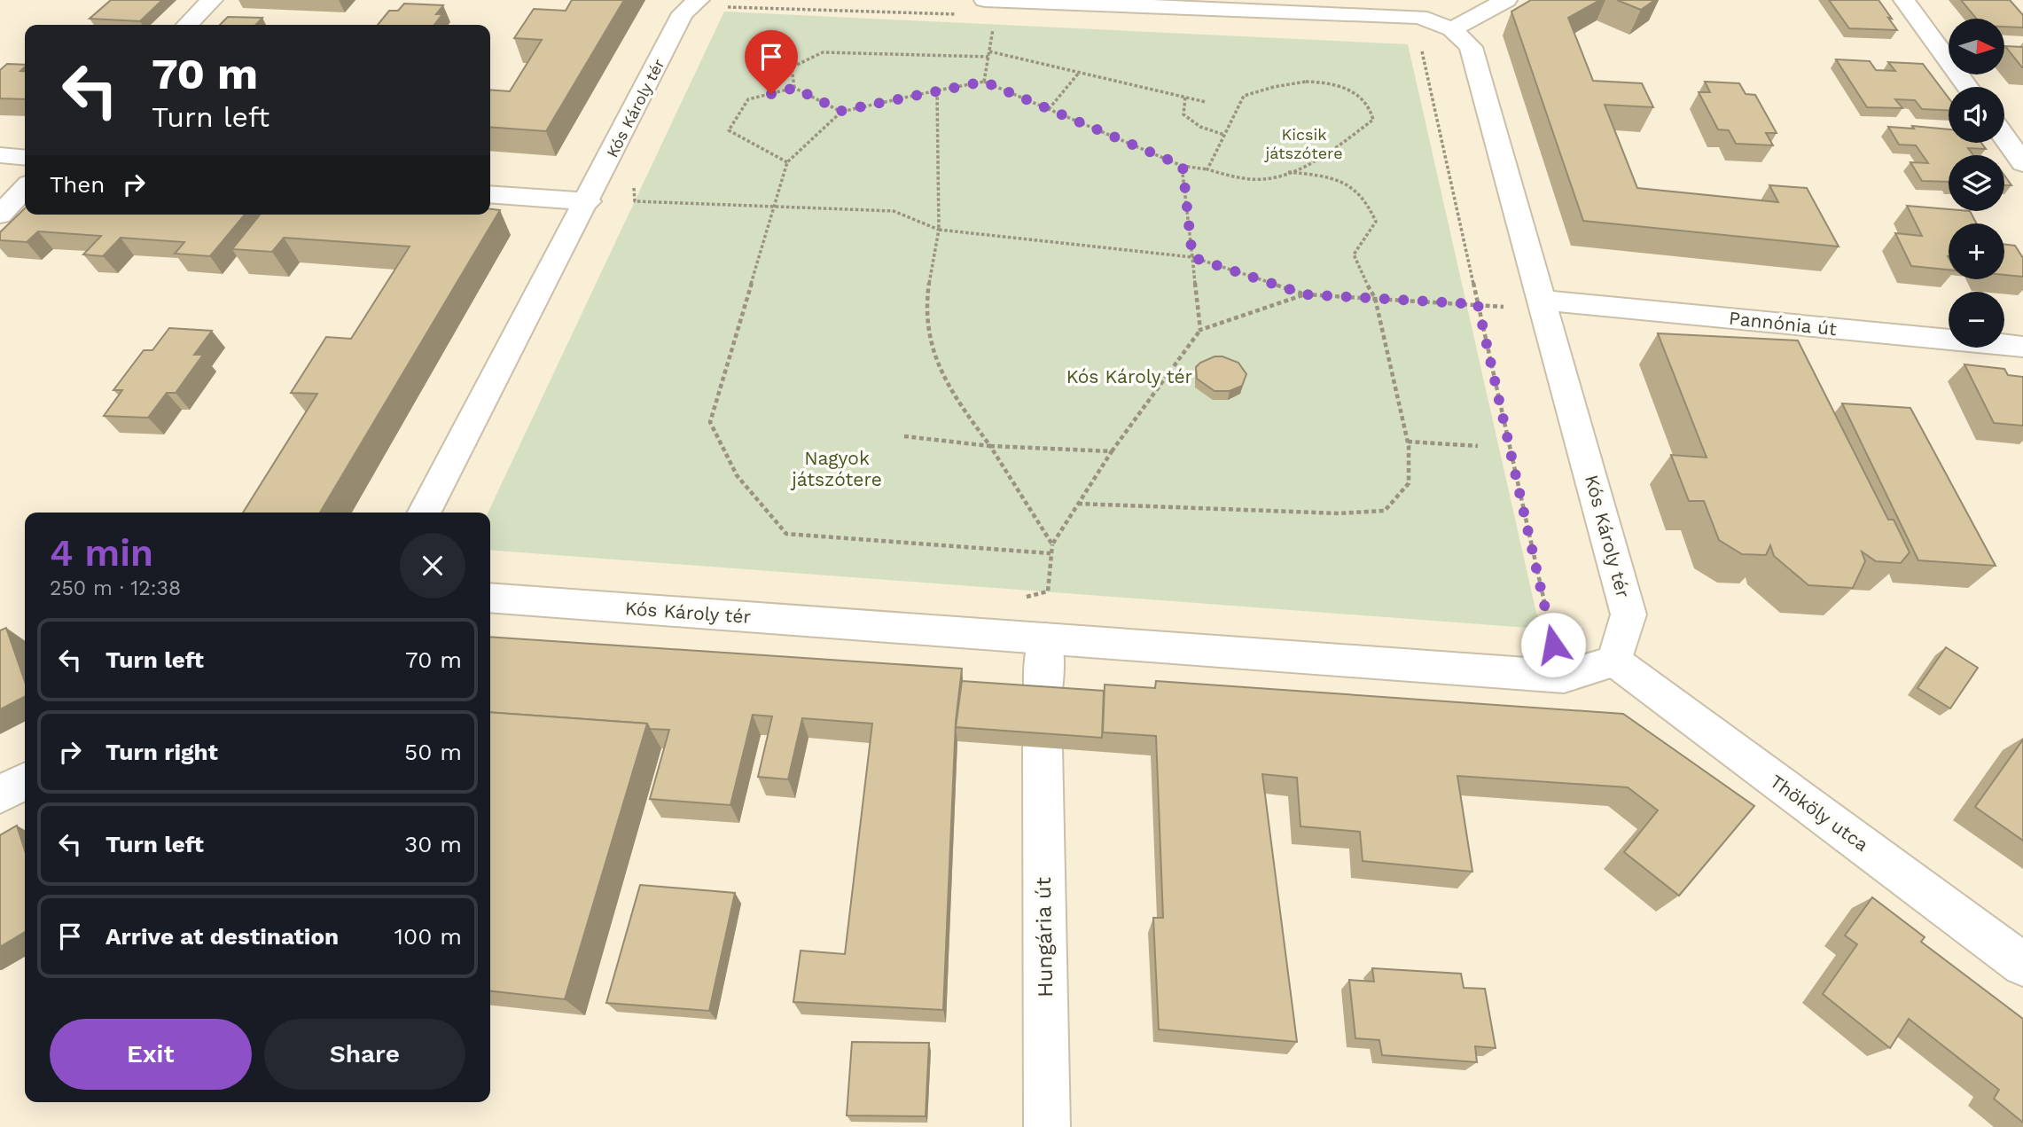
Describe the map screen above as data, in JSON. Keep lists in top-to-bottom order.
{
  "streets": {
    "street": [
      "Kós Károly tér",
      "Pannónia út",
      "Thököly utca",
      "Hungária út"
    ]
  },
  "crossings": [
    ["Kós Károly tér", "Pannónia út"],
    ["Kós Károly tér", "Thököly utca"]
  ],
  "parks": ["Kicsik játszótere", "Kós Károly tér", "Nagyok játszótere"],
  "north": "right",
  "page": {
    "map_buttons": ["+", "−"],
    "turn": ["70 m", "Turn left"],
    "then": "Then",
    "heading": ["4 min", "250 m · 12:38"],
    "list": [
      {
        "name": "Turn left",
        "value": "70 m"
      },
      {
        "name": "Turn right",
        "value": "50 m"
      },
      {
        "name": "Turn left",
        "value": "30 m"
      },
      {
        "name": "Arrive at destination",
        "value": "100 m"
      }
    ],
    "buttons": ["Exit", "Share"]
  }
}
